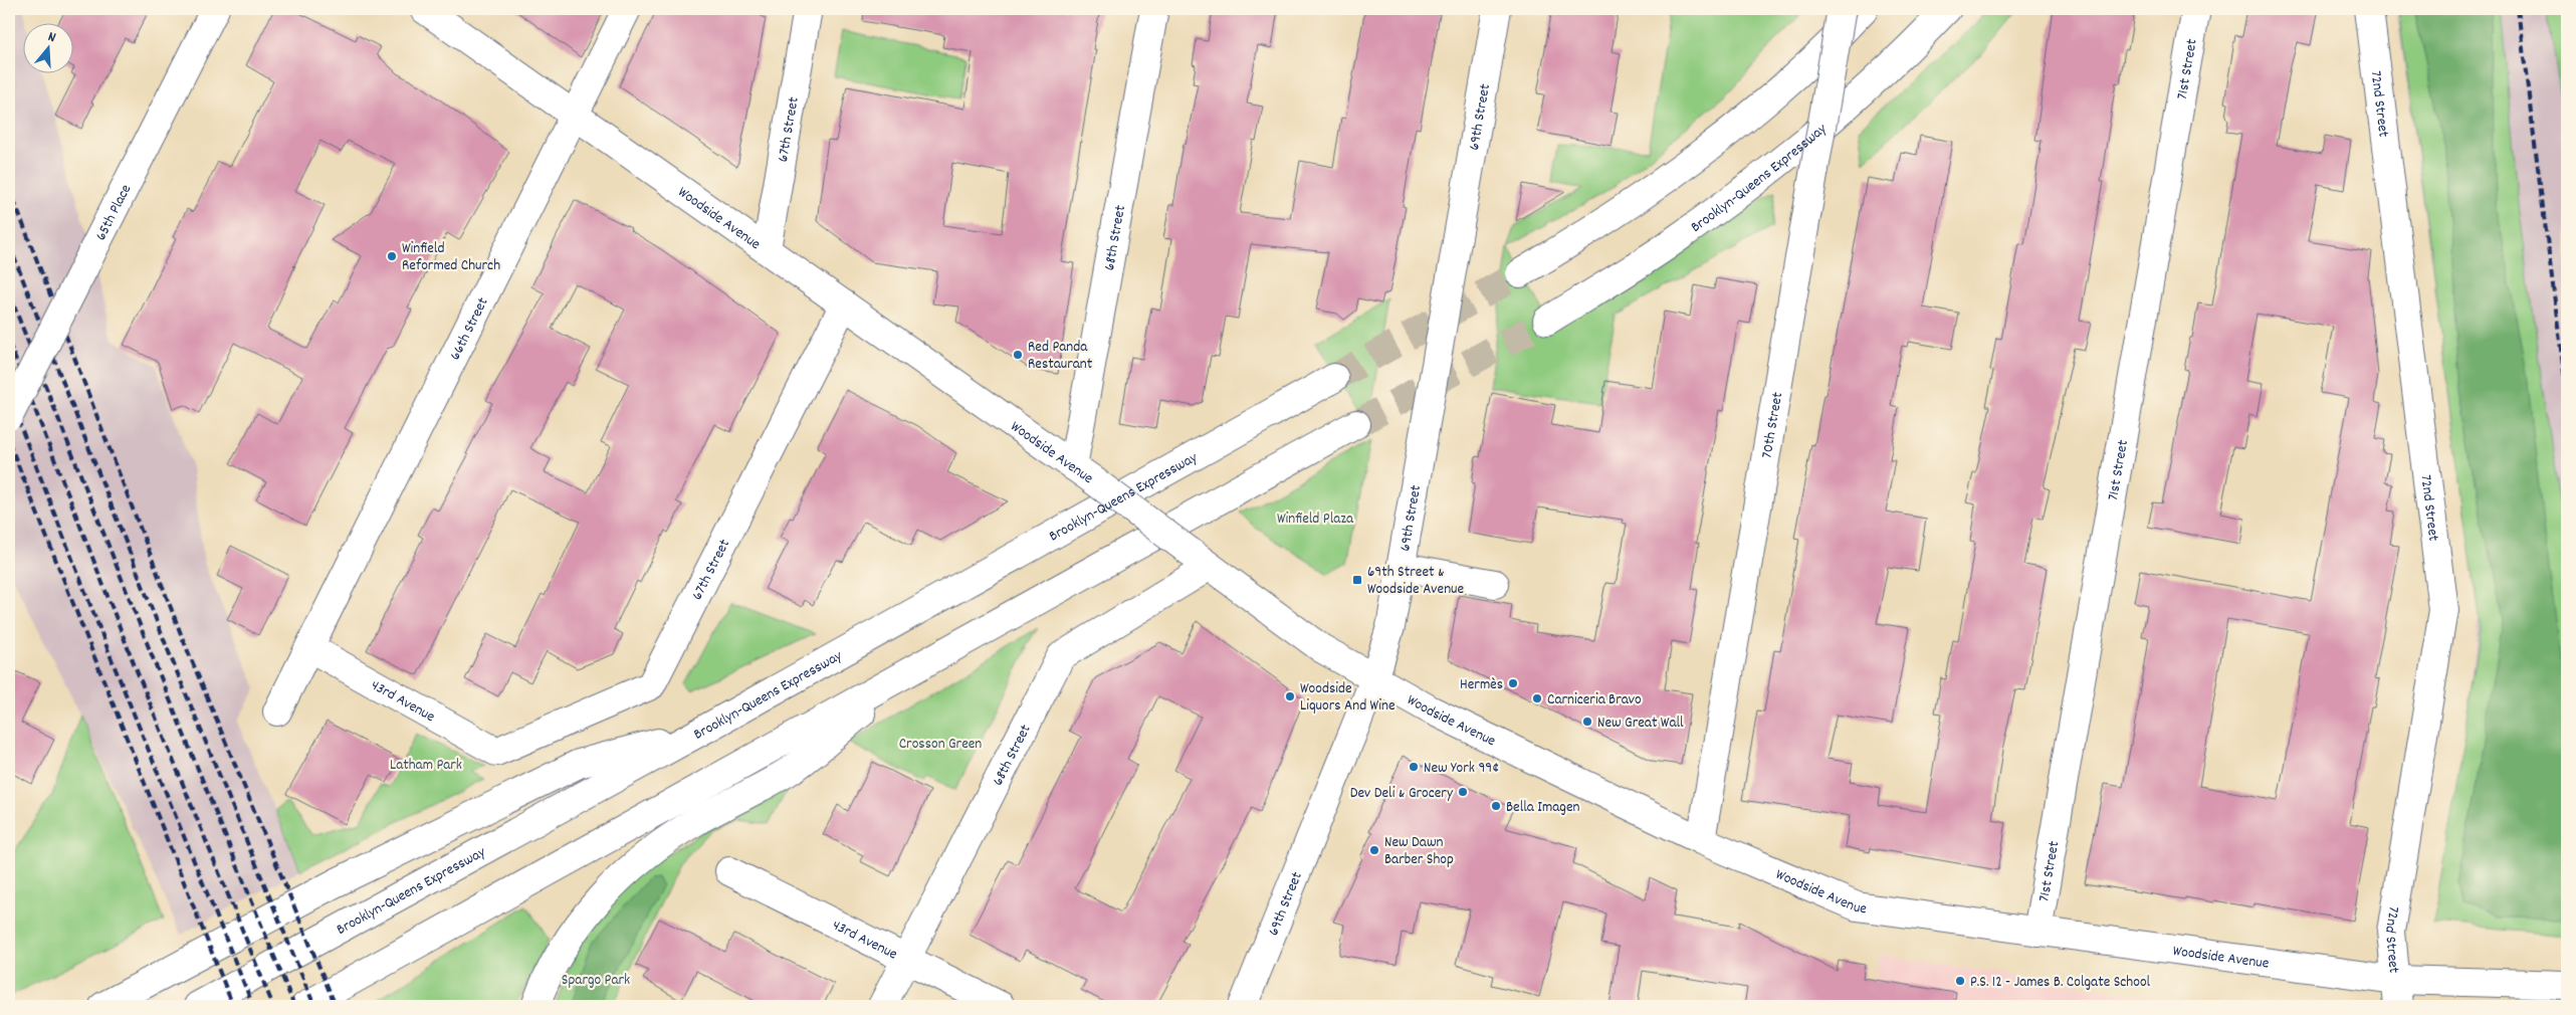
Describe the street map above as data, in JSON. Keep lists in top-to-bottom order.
{
  "streets": {
    "main road": [
      "71st Street",
      "72nd Street",
      "69th Street",
      "67th Street",
      "Brooklyn-Queens Expressway",
      "65th Place",
      "Woodside Avenue",
      "68th Street",
      "66th Street",
      "70th Street",
      "43rd Avenue"
    ]
  },
  "crossings": [
    ["71st Street", "Woodside Avenue"],
    ["72nd Street", "Woodside Avenue"],
    ["69th Street", "Woodside Avenue"],
    ["67th Street", "Woodside Avenue"],
    ["67th Street", "43rd Avenue"],
    ["Woodside Avenue", "68th Street"],
    ["Woodside Avenue", "66th Street"],
    ["Woodside Avenue", "70th Street"],
    ["68th Street", "43rd Avenue"],
    ["66th Street", "43rd Avenue"]
  ],
  "parks": [
    "Winfield Plaza",
    "Crosson Green",
    "Latham Park",
    "Spargo Park"
  ],
  "places": {
    "other": [
      "Winfield Reformed Church",
      "Red Panda Restaurant",
      "Hermès",
      "Woodside Liquors And Wine",
      "Carniceria Bravo",
      "New Great Wall",
      "New York 99¢",
      "Dev Deli & Grocery",
      "Bella Imagen",
      "New Dawn Barber Shop",
      "P.S. 12 - James B. Colgate School"
    ],
    "transit": ["69th Street & Woodside Avenue"]
  },
  "north": "top"
}
